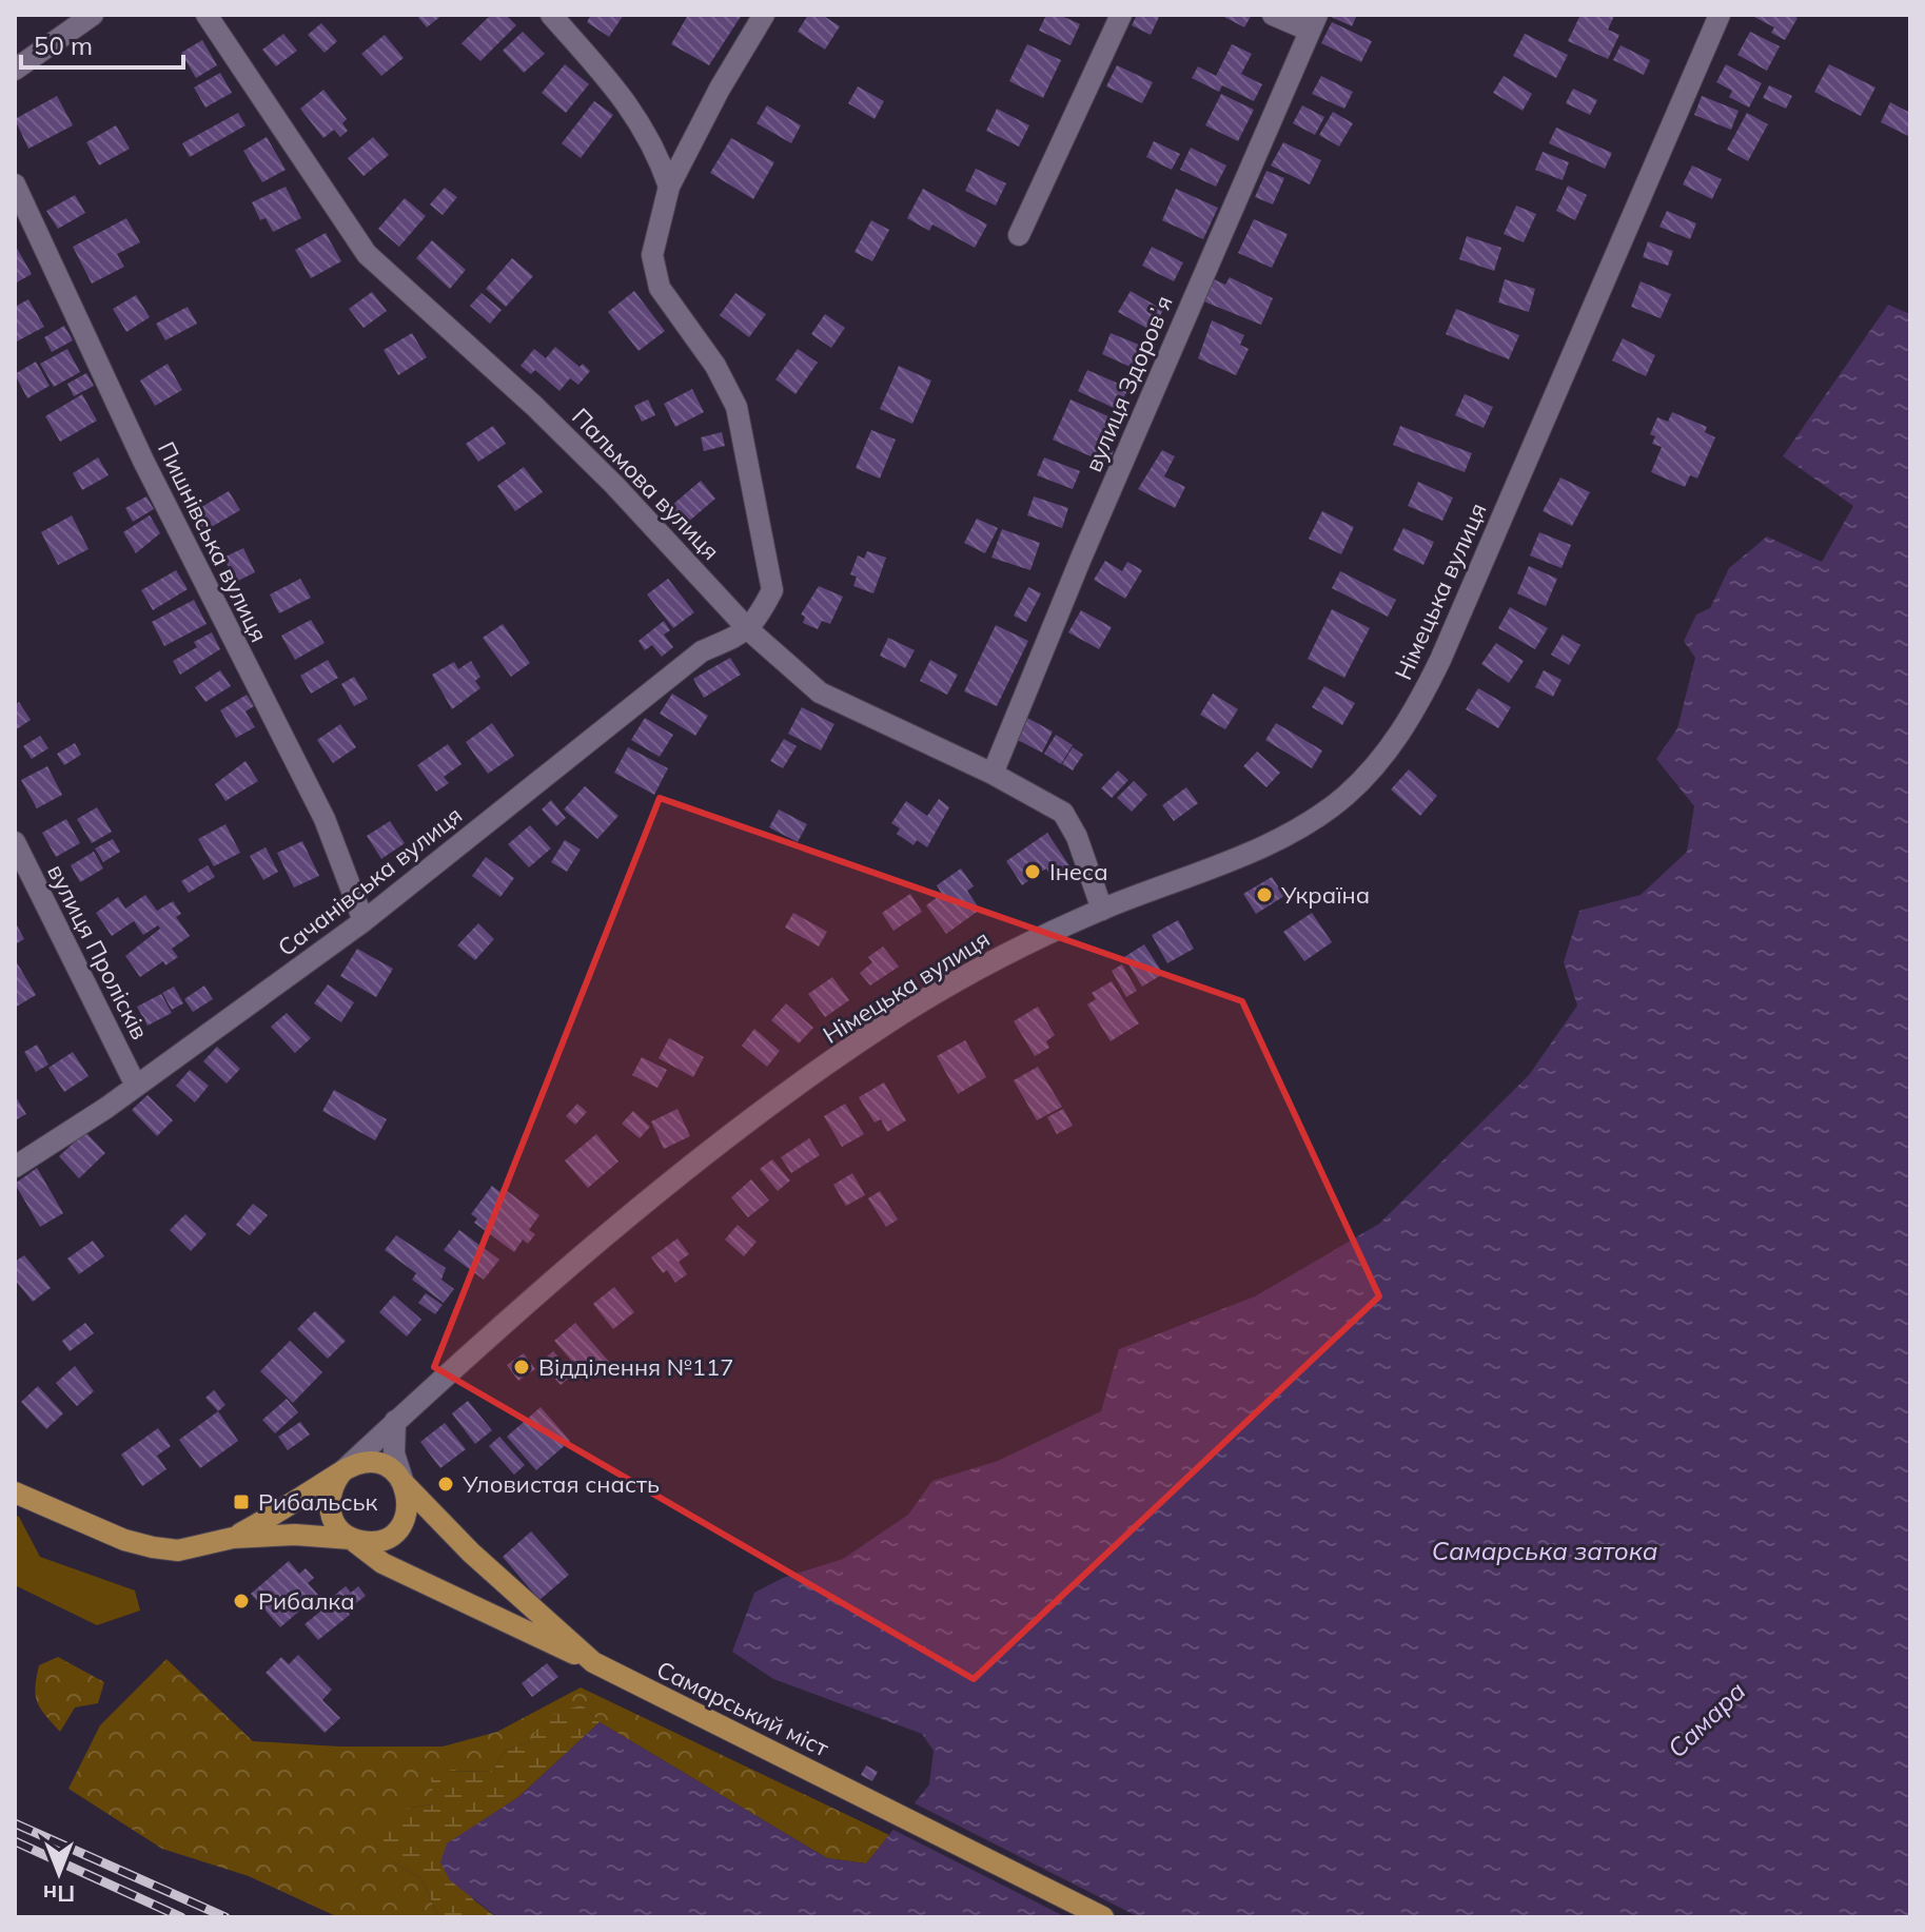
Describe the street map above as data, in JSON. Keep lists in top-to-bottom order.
{
  "streets": {
    "main road": ["Самарський міст"],
    "street": [
      "вулиця Здоровʼя",
      "Пальмова вулиця",
      "Пишнівська вулиця",
      "Німецька вулиця",
      "Сачанівська вулиця",
      "вулиця Пролісків"
    ]
  },
  "crossings": [
    ["вулиця Здоровʼя", "Пальмова вулиця"],
    ["Пальмова вулиця", "Німецька вулиця"],
    ["Пальмова вулиця", "Сачанівська вулиця"],
    ["Пишнівська вулиця", "Сачанівська вулиця"],
    ["Німецька вулиця", "Самарський міст"],
    ["Сачанівська вулиця", "вулиця Пролісків"]
  ],
  "water": ["Самарська затока", "Самара"],
  "places": {
    "other": [
      "Інеса",
      "Україна",
      "Відділення №117",
      "Уловистая снасть",
      "Рибалка"
    ],
    "transit": ["Рибальськ"]
  },
  "scale_bar": "50 m",
  "north": "bottom"
}
